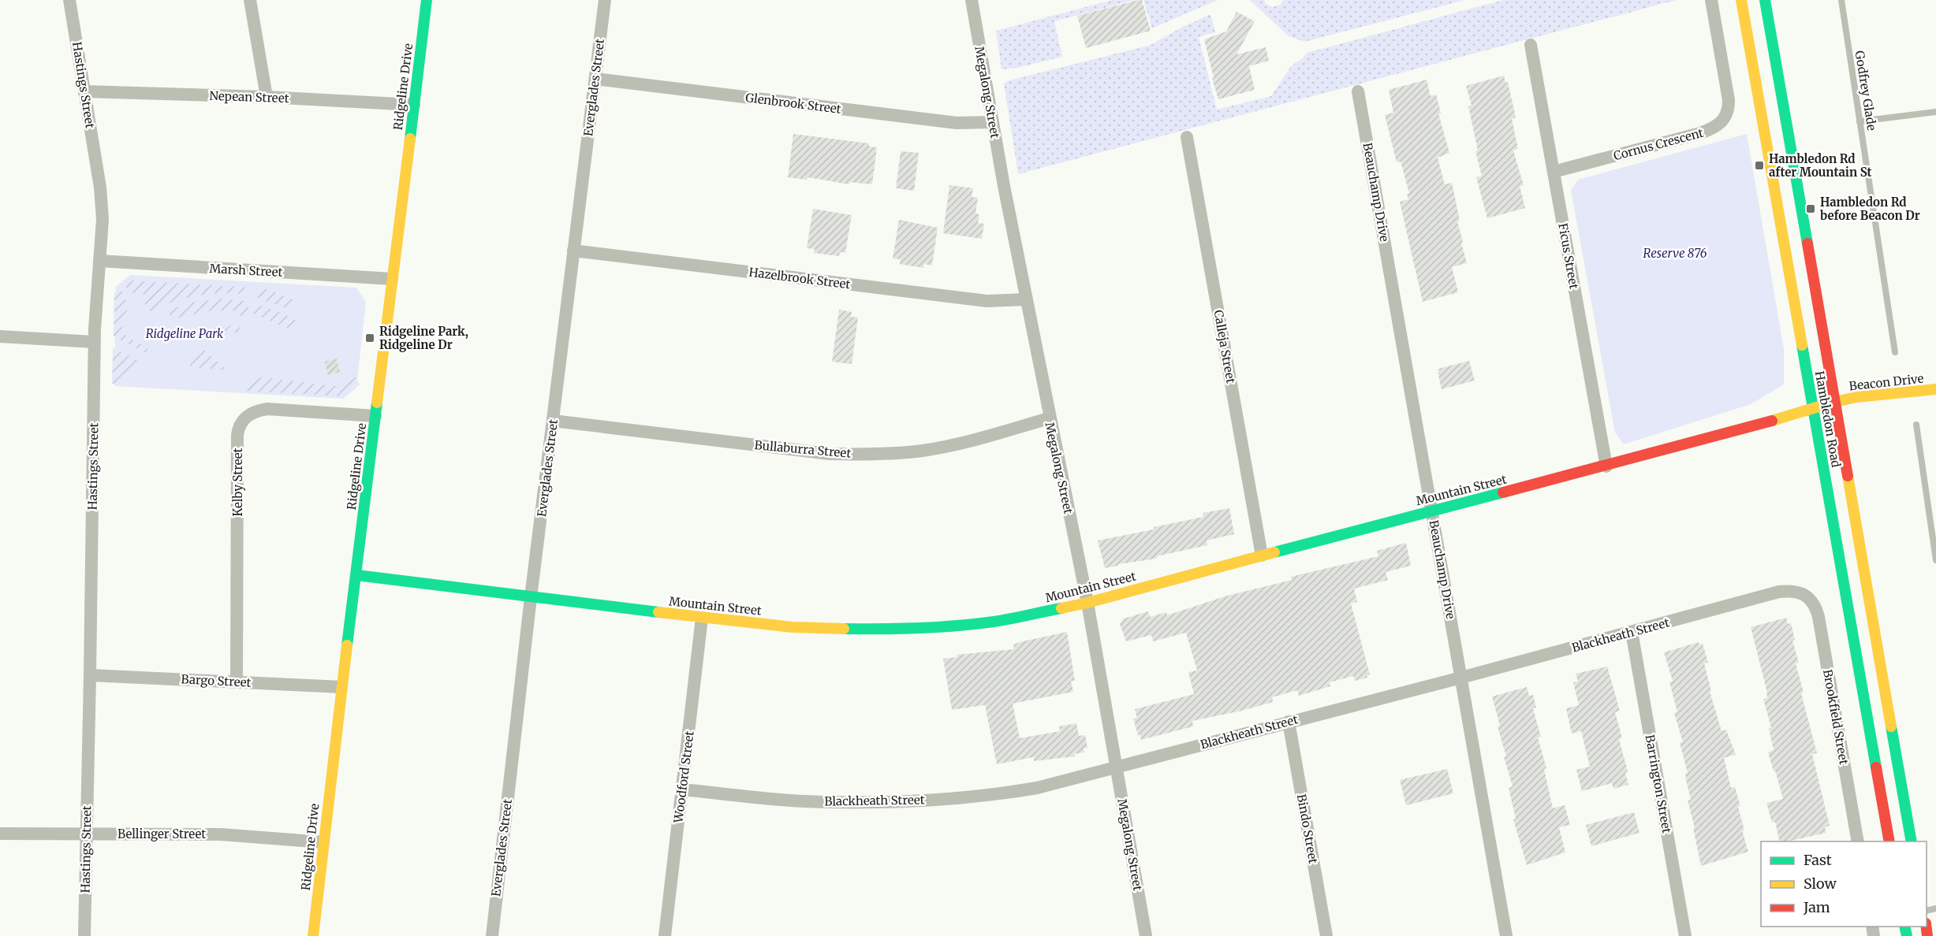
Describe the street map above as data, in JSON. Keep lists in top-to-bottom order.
{
  "streets": {
    "street": [
      "Hastings Street",
      "Ridgeline Drive",
      "Everglades Street",
      "Megalong Street",
      "Nepean Street",
      "Glenbrook Street",
      "Cornus Crescent",
      "Beauchamp Drive",
      "Ficus Street",
      "Marsh Street",
      "Hazelbrook Street",
      "Calleja Street",
      "Beacon Drive",
      "Hambledon Road",
      "Bullaburra Street",
      "Kelby Street",
      "Mountain Street",
      "Blackheath Street",
      "Bargo Street",
      "Brookfield Street",
      "Woodford Street",
      "Barrington Street",
      "Bindo Street",
      "Bellinger Street"
    ],
    "lane": ["Godfrey Glade"]
  },
  "crossings": [
    ["Hastings Street", "Nepean Street"],
    ["Hastings Street", "Marsh Street"],
    ["Hastings Street", "Bargo Street"],
    ["Hastings Street", "Bellinger Street"],
    ["Ridgeline Drive", "Nepean Street"],
    ["Ridgeline Drive", "Marsh Street"],
    ["Ridgeline Drive", "Kelby Street"],
    ["Ridgeline Drive", "Mountain Street"],
    ["Ridgeline Drive", "Bargo Street"],
    ["Ridgeline Drive", "Bellinger Street"],
    ["Everglades Street", "Glenbrook Street"],
    ["Everglades Street", "Hazelbrook Street"],
    ["Everglades Street", "Bullaburra Street"],
    ["Everglades Street", "Mountain Street"],
    ["Megalong Street", "Glenbrook Street"],
    ["Megalong Street", "Hazelbrook Street"],
    ["Megalong Street", "Bullaburra Street"],
    ["Megalong Street", "Mountain Street"],
    ["Megalong Street", "Blackheath Street"],
    ["Cornus Crescent", "Ficus Street"],
    ["Beauchamp Drive", "Mountain Street"],
    ["Beauchamp Drive", "Blackheath Street"],
    ["Ficus Street", "Mountain Street"],
    ["Calleja Street", "Mountain Street"],
    ["Beacon Drive", "Hambledon Road"],
    ["Beacon Drive", "Mountain Street"],
    ["Hambledon Road", "Mountain Street"],
    ["Kelby Street", "Bargo Street"],
    ["Mountain Street", "Woodford Street"],
    ["Blackheath Street", "Brookfield Street"],
    ["Blackheath Street", "Woodford Street"],
    ["Blackheath Street", "Barrington Street"],
    ["Blackheath Street", "Bindo Street"]
  ],
  "parks": ["Reserve 876", "Ridgeline Park"],
  "places": {
    "transit": ["Hambledon Rd after Mountain St", "Hambledon Rd before Beacon Dr", "Ridgeline Park, Ridgeline Dr"]
  },
  "legend": ["Fast", "Slow", "Jam"]
}
